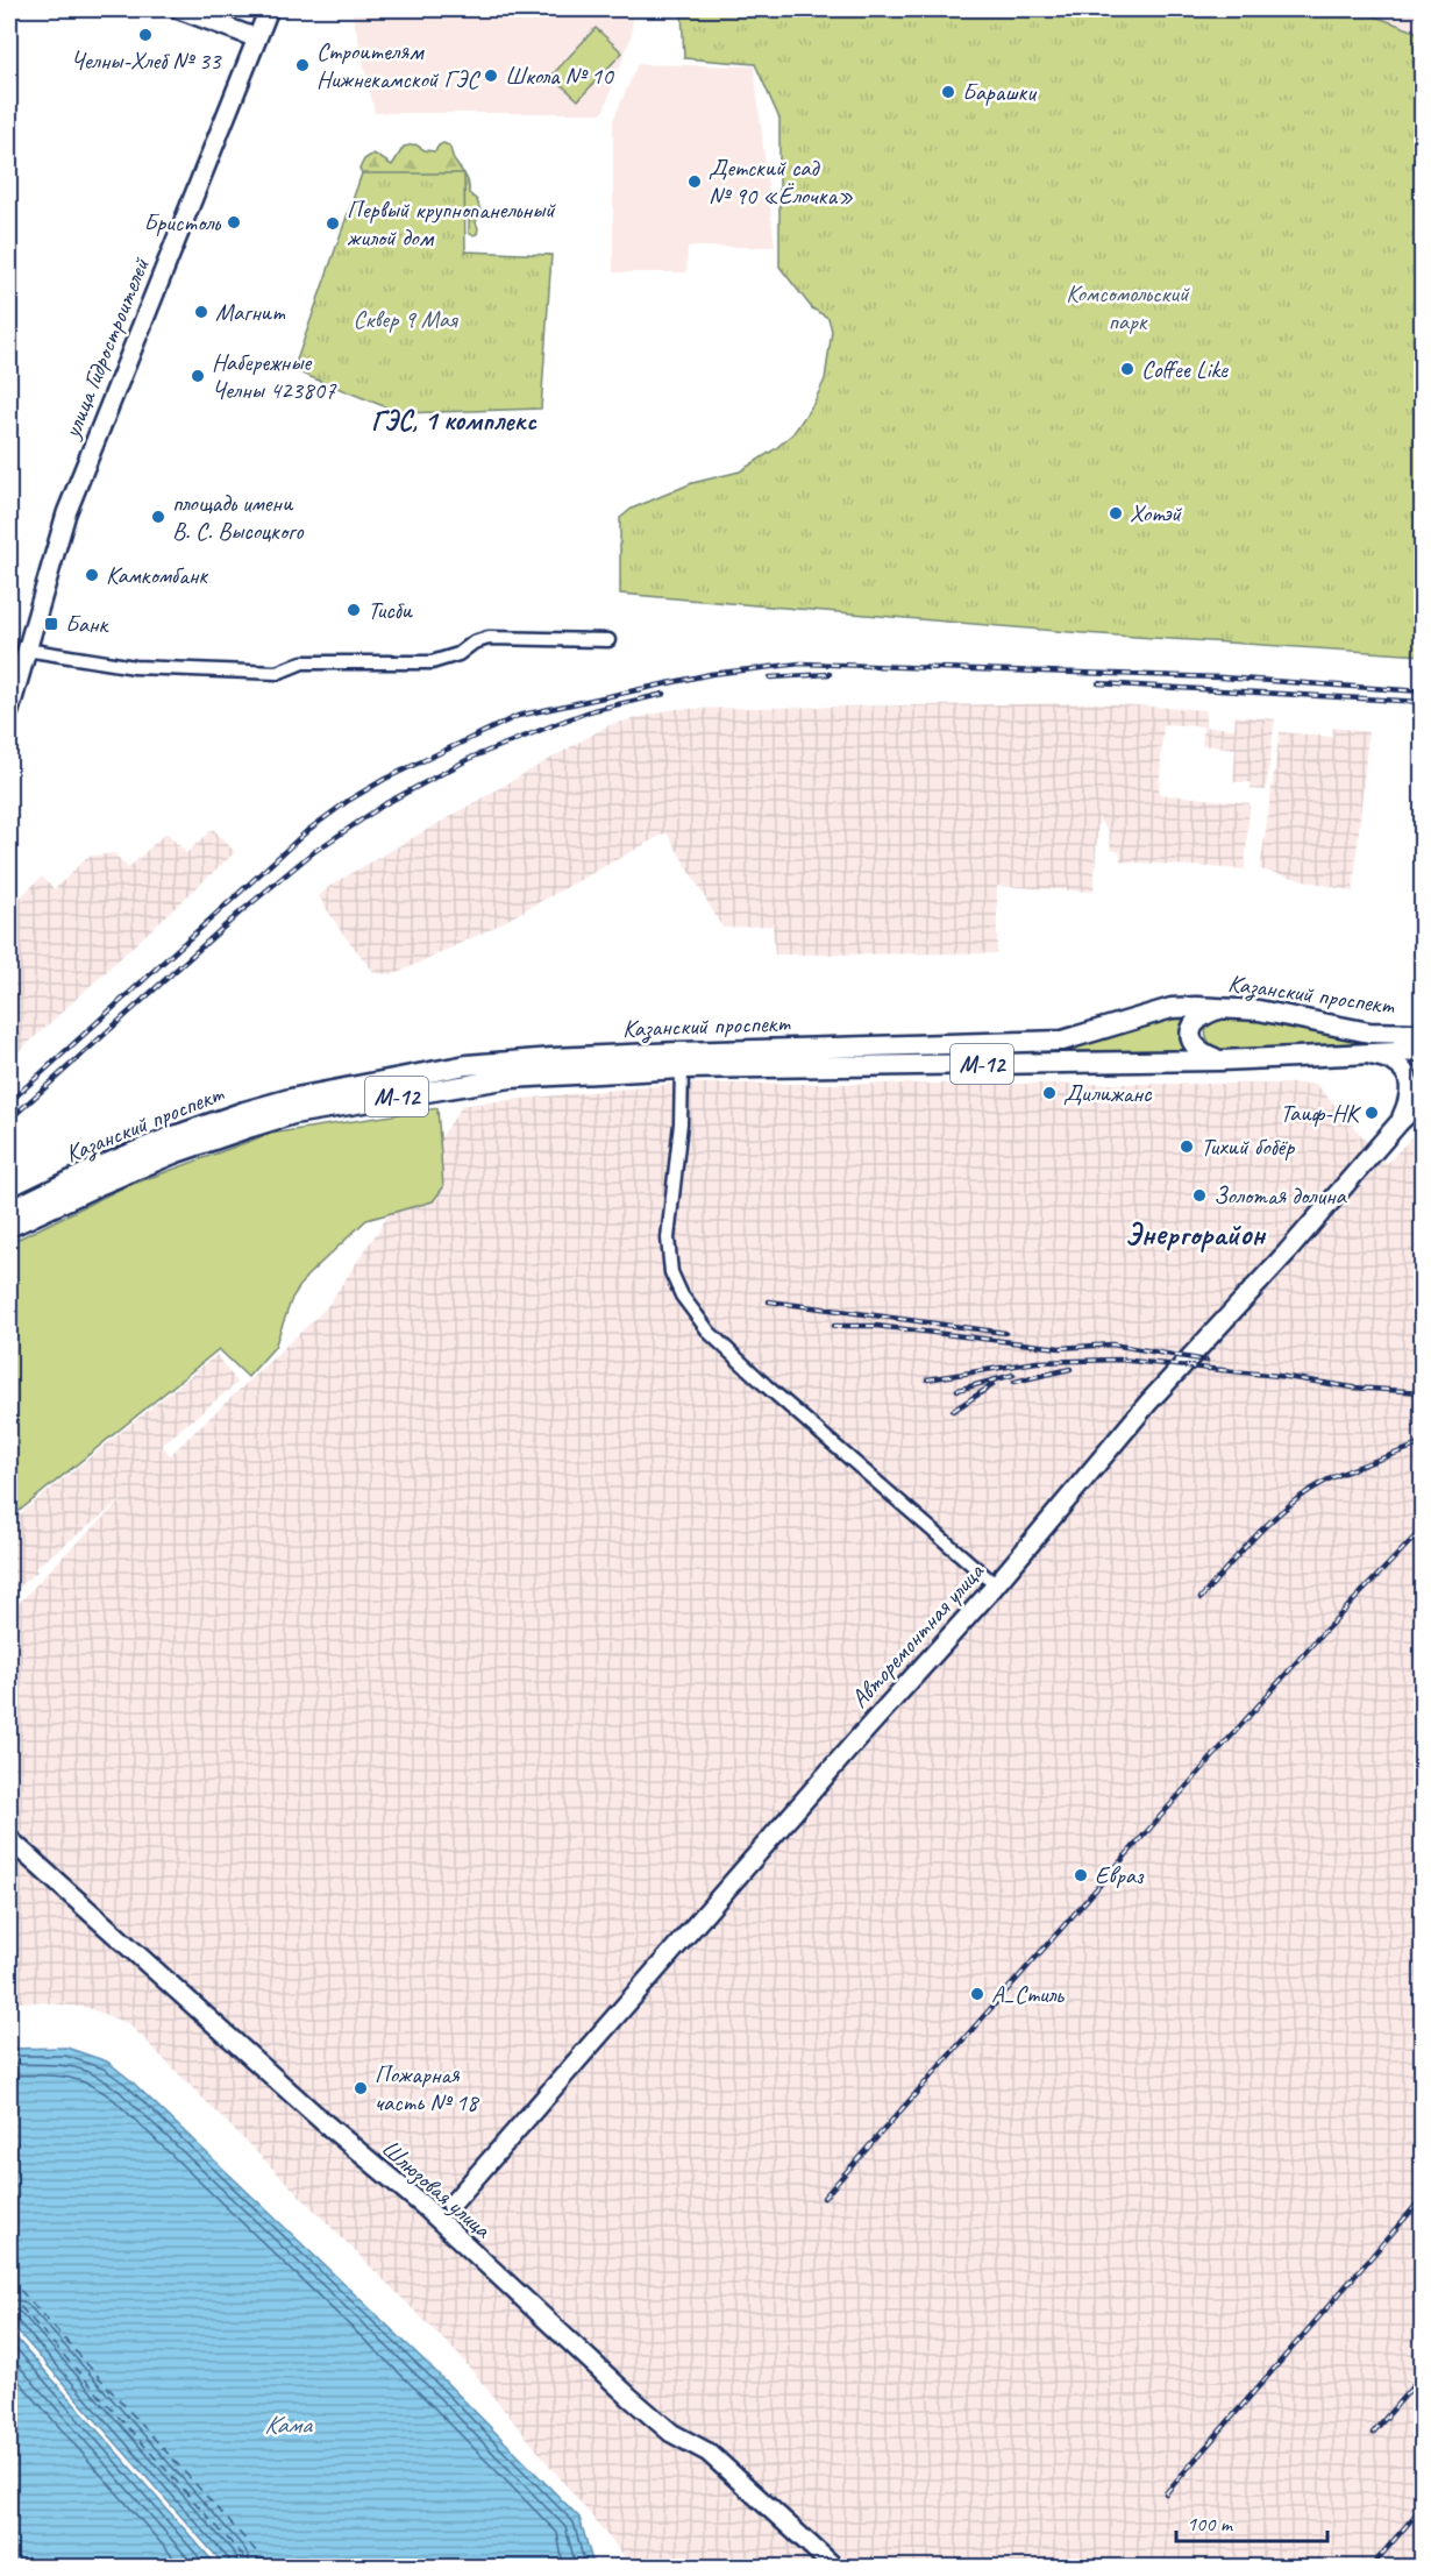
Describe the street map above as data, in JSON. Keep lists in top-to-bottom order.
{
  "streets": {
    "main road": ["Казанский проспект", "М-12"],
    "street": ["улица Гидростроителей", "Авторемонтная улица", "Шлюзовая улица"]
  },
  "districts": ["ГЭС, 1 комплекс", "Энергорайон"],
  "water": ["Кама"],
  "parks": ["Комсомольский парк", "Сквер 9 Мая"],
  "places": {
    "other": [
      "Челны-Хлеб № 33",
      "Строителям Нижнекамской ГЭС",
      "Школа № 10",
      "Барашки",
      "Детский сад № 90 «Ёлочка»",
      "Бристоль",
      "Первый крупнопанельный жилой дом",
      "Магнит",
      "Coffee Like",
      "Набережные Челны 423807",
      "Хотэй",
      "площадь имени В. С. Высоцкого",
      "Камкомбанк",
      "Тисби",
      "Дилижанс",
      "Таиф-НК",
      "Тихий бобёр",
      "Золотая долина",
      "Евраз",
      "А_Стиль",
      "Пожарная часть № 18"
    ],
    "transit": ["Банк"]
  },
  "scale_bar": "100 m"
}
